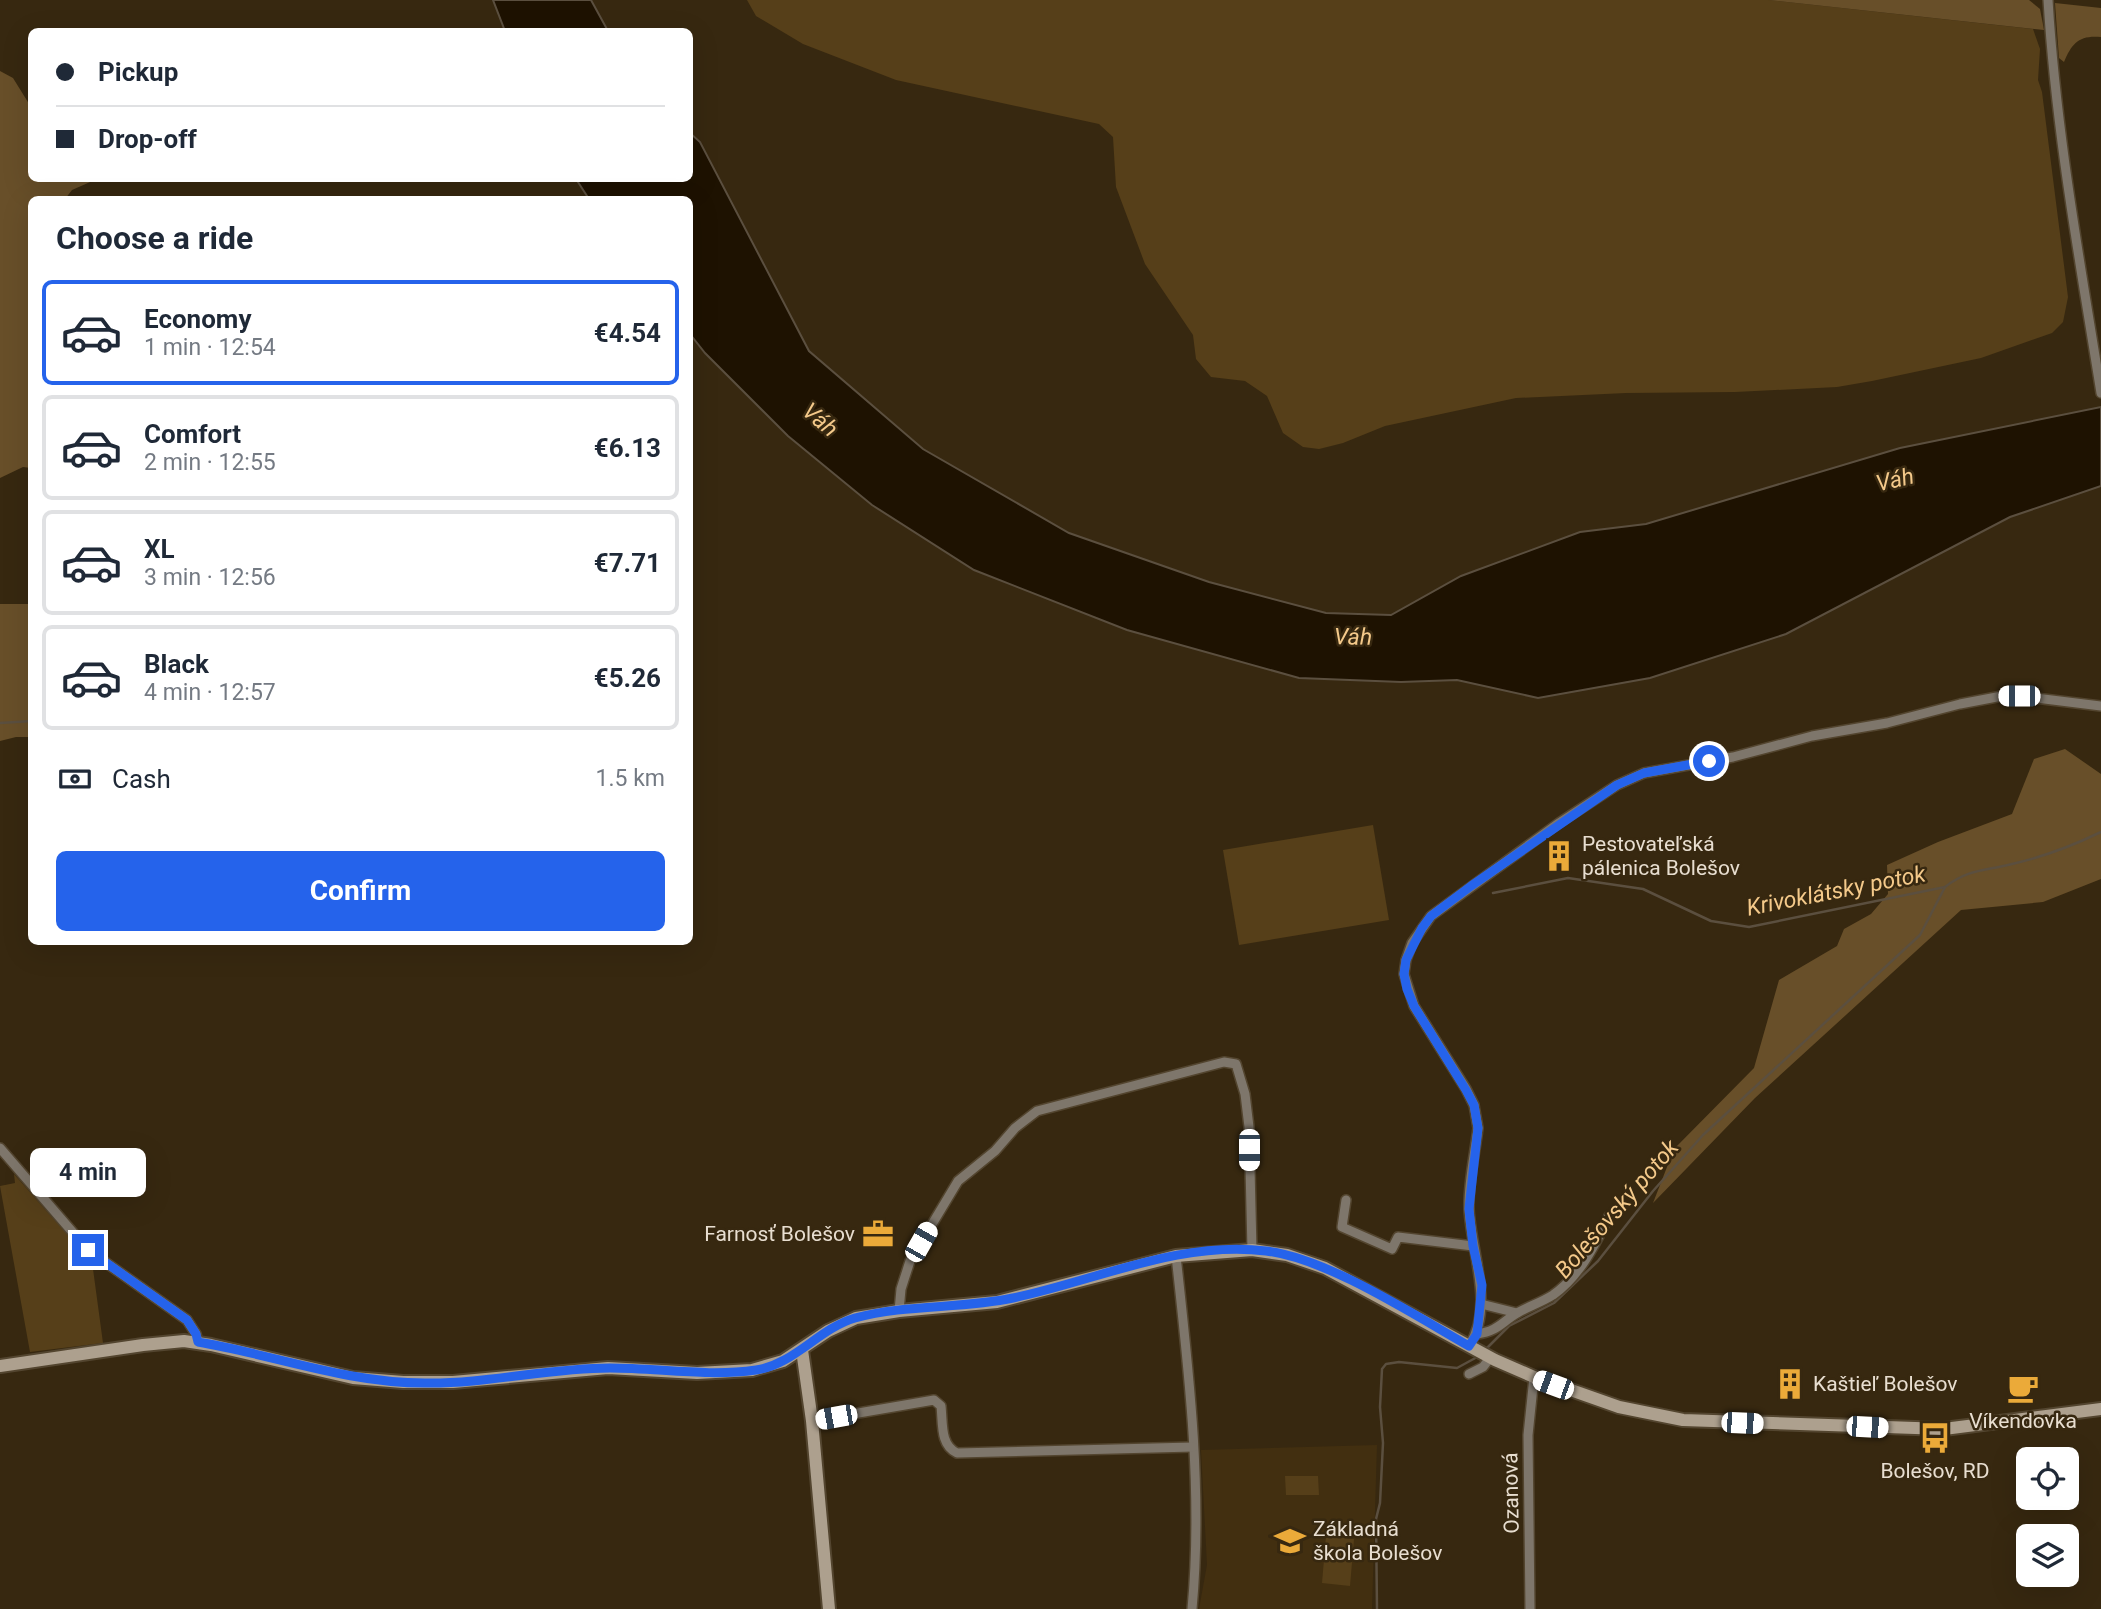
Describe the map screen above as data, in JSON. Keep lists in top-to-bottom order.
{
  "streets": {
    "street": ["Ozanová"]
  },
  "water": ["Váh", "Krivoklátsky potok", "Bolešovský potok"],
  "places": {
    "building": ["Pestovateľská pálenica Bolešov", "Kaštieľ Bolešov"],
    "office": ["Farnosť Bolešov"],
    "cafe": ["Víkendovka"],
    "bus stop": ["Bolešov, RD"],
    "school or university": ["Základná škola Bolešov"]
  },
  "page": {
    "banner": ["Pickup", "Drop-off"],
    "heading": "Choose a ride",
    "list": [
      {
        "name": "Economy",
        "note": "1 min · 12:54",
        "value": "€4.54"
      },
      {
        "name": "Comfort",
        "note": "2 min · 12:55",
        "value": "€6.13"
      },
      {
        "name": "XL",
        "note": "3 min · 12:56",
        "value": "€7.71"
      },
      {
        "name": "Black",
        "note": "4 min · 12:57",
        "value": "€5.26"
      }
    ],
    "pay": ["Cash", "1.5 km"],
    "buttons": "Confirm",
    "bubble": "4 min"
  }
}
